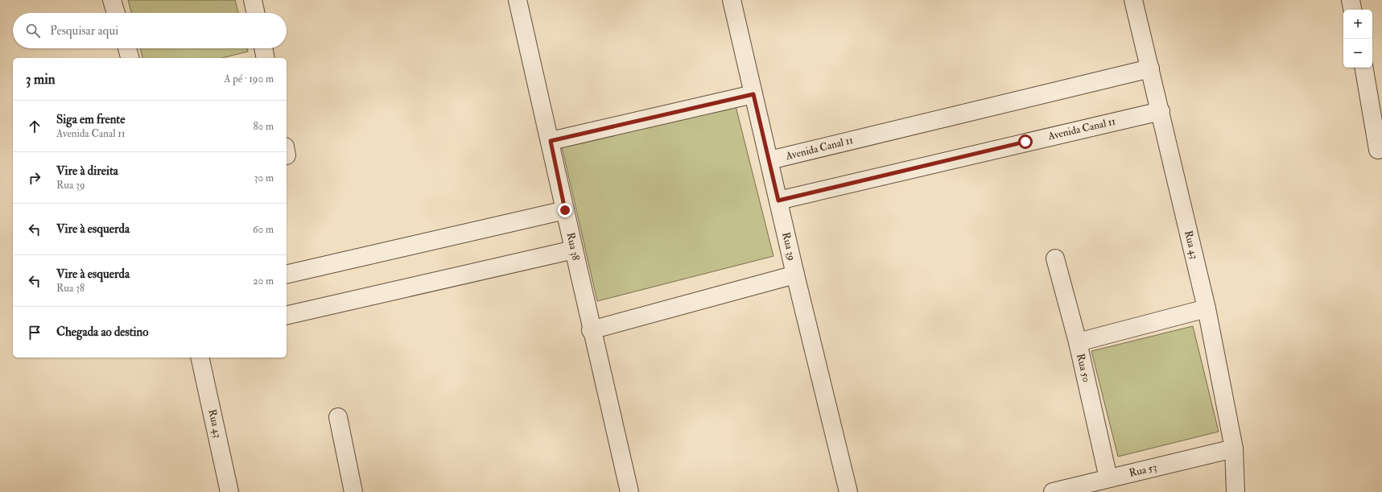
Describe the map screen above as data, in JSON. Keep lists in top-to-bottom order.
{
  "streets": {
    "street": [
      "Avenida Canal 11",
      "Rua 43",
      "Rua 38",
      "Rua 39",
      "Rua 50",
      "Rua 53"
    ]
  },
  "crossings": [
    ["Avenida Canal 11", "Rua 43"],
    ["Avenida Canal 11", "Rua 39"],
    ["Rua 43", "Rua 53"],
    ["Rua 50", "Rua 53"]
  ],
  "page": {
    "map_buttons": ["+", "−"],
    "search": "Pesquisar aqui",
    "heading": ["3 min", "A pé · 190 m"],
    "list": [
      ["Siga em frente", "Avenida Canal 11", "80 m"],
      ["Vire à direita", "Rua 39", "30 m"],
      ["Vire à esquerda", "60 m"],
      ["Vire à esquerda", "Rua 38", "20 m"],
      "Chegada ao destino"
    ]
  }
}
